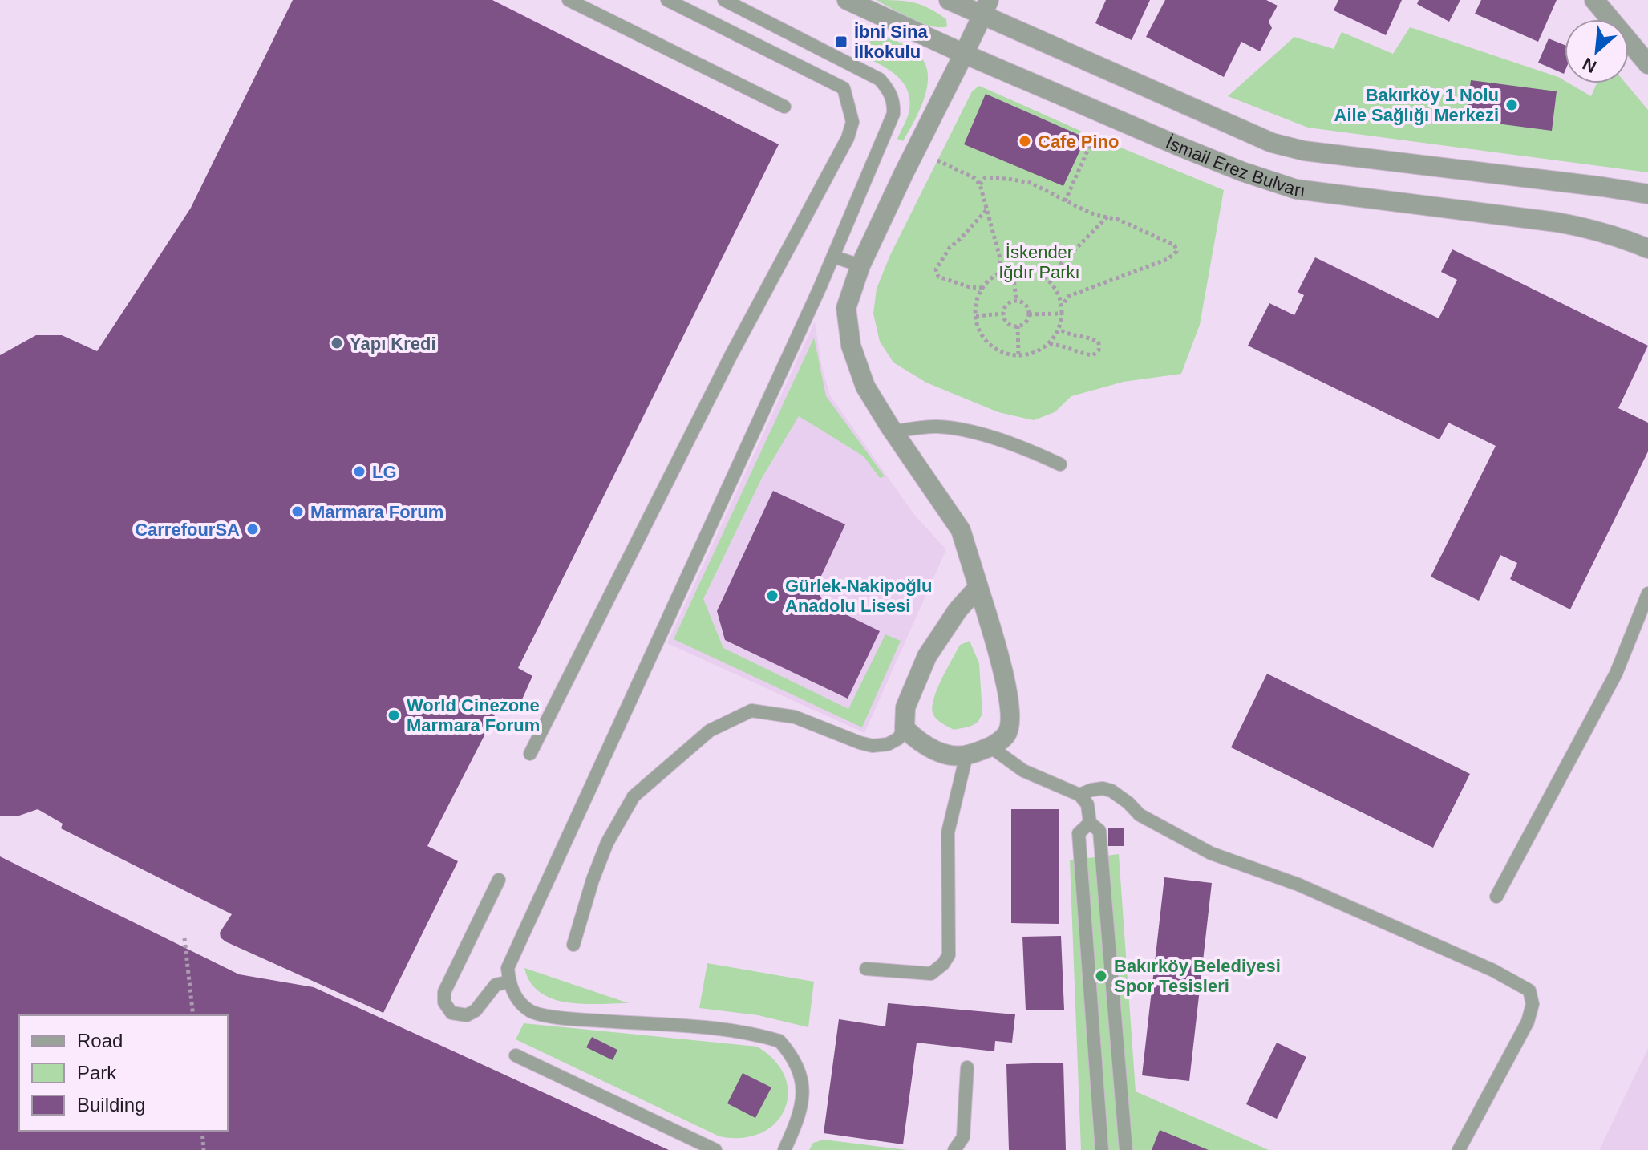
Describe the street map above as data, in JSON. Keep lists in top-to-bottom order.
{
  "streets": {
    "street": ["İsmail Erez Bulvarı"]
  },
  "parks": ["İskender Iğdır Parkı"],
  "places": {
    "transit": ["İbni Sina İlkokulu"],
    "other": [
      "Bakırköy 1 Nolu Aile Sağlığı Merkezi",
      "Cafe Pino",
      "Yapı Kredi",
      "LG",
      "Marmara Forum",
      "CarrefourSA",
      "Gürlek-Nakipoğlu Anadolu Lisesi",
      "World Cinezone Marmara Forum",
      "Bakırköy Belediyesi Spor Tesisleri"
    ]
  },
  "legend": ["Road", "Park", "Building"],
  "north": "bottom left"
}
